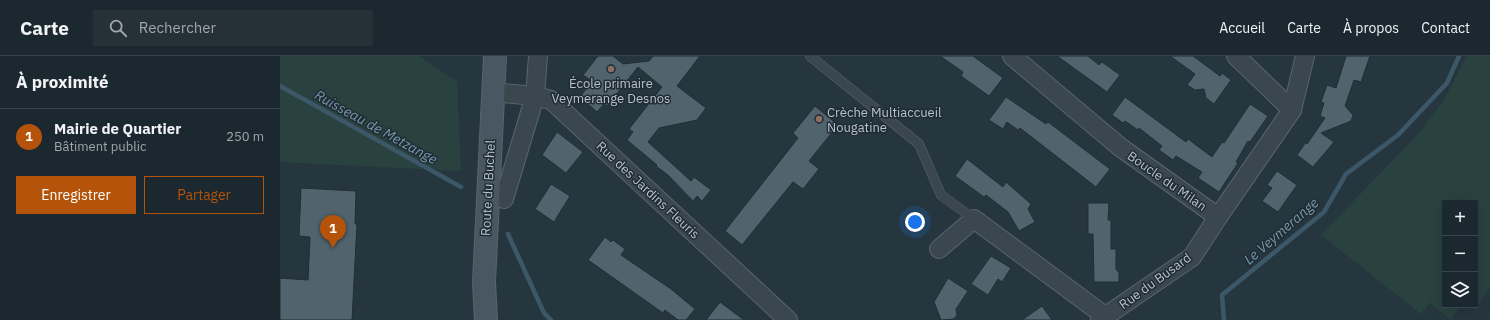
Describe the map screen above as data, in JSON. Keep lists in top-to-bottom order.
{
  "streets": {
    "main road": ["Route du Buchel"],
    "street": ["Boucle du Milan", "Rue des Jardins Fleuris", "Rue du Busard"]
  },
  "crossings": [
    ["Boucle du Milan", "Rue du Busard"],
    ["Route du Buchel", "Rue des Jardins Fleuris"]
  ],
  "water": ["Ruisseau de Metzange", "Le Veymerange"],
  "places": ["École primaire Veymerange Desnos", "Crèche Multiaccueil Nougatine"],
  "page": {
    "header": "Carte",
    "search": "Rechercher",
    "nav": [
      "Accueil",
      "Carte",
      "À propos",
      "Contact"
    ],
    "heading": "À proximité",
    "list": [
      {
        "mark": "1",
        "name": "Mairie de Quartier",
        "note": "Bâtiment public",
        "value": "250 m"
      }
    ],
    "buttons": ["Enregistrer", "Partager"],
    "map_buttons": ["+", "−"],
    "pins": "1"
  }
}
